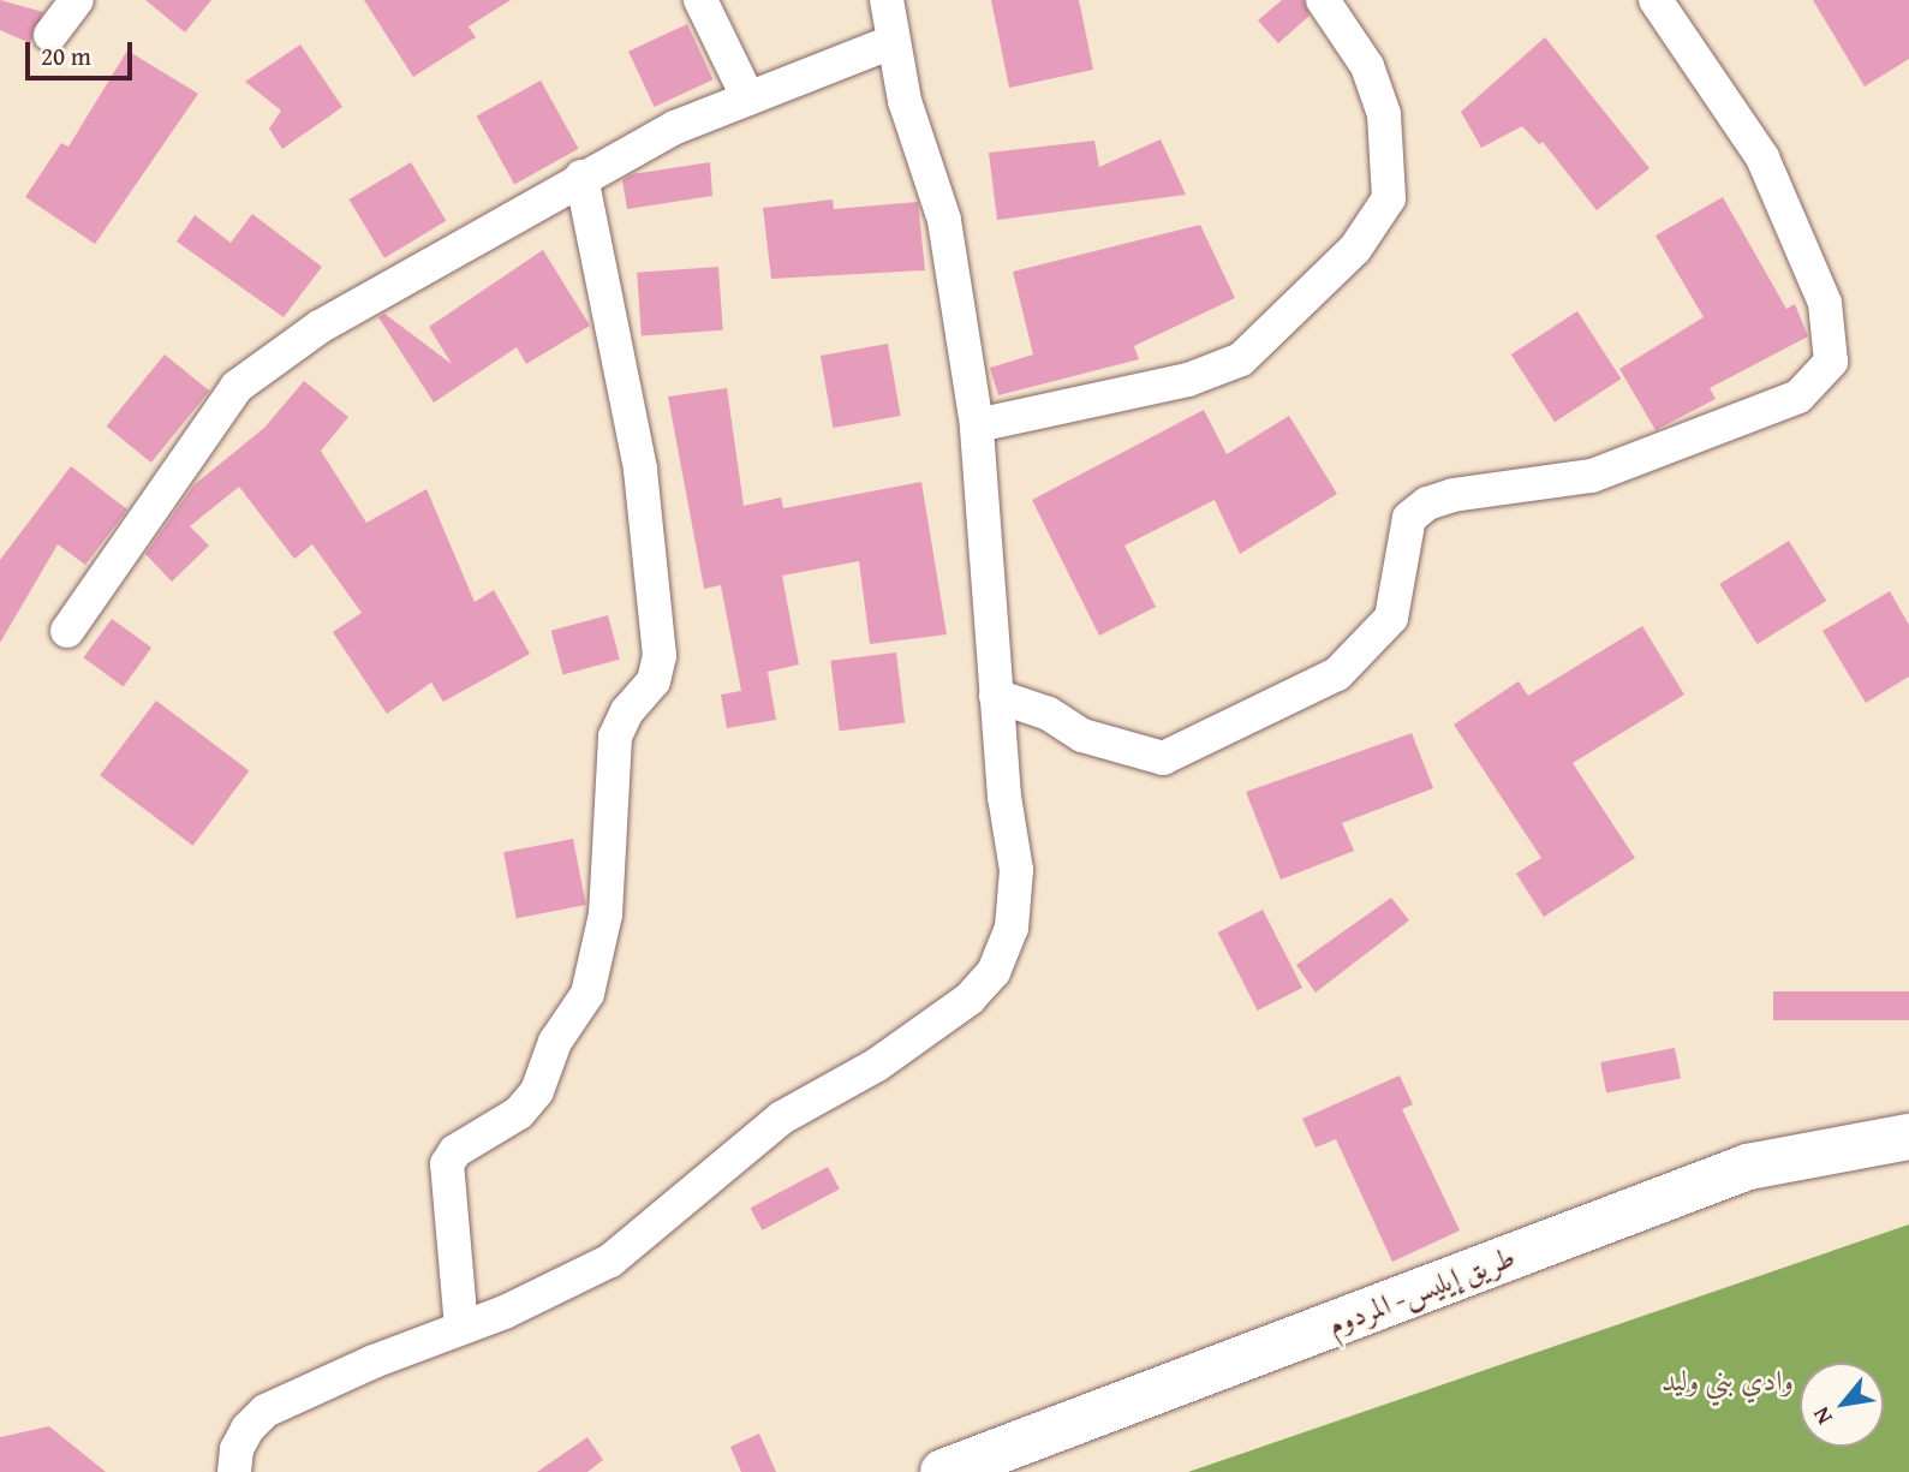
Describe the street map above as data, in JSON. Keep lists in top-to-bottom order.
{
  "streets": {
    "highway": ["طريق إيليس- المردوم"]
  },
  "parks": ["وادي بني وليد"],
  "scale_bar": "20 m",
  "north": "bottom left"
}
